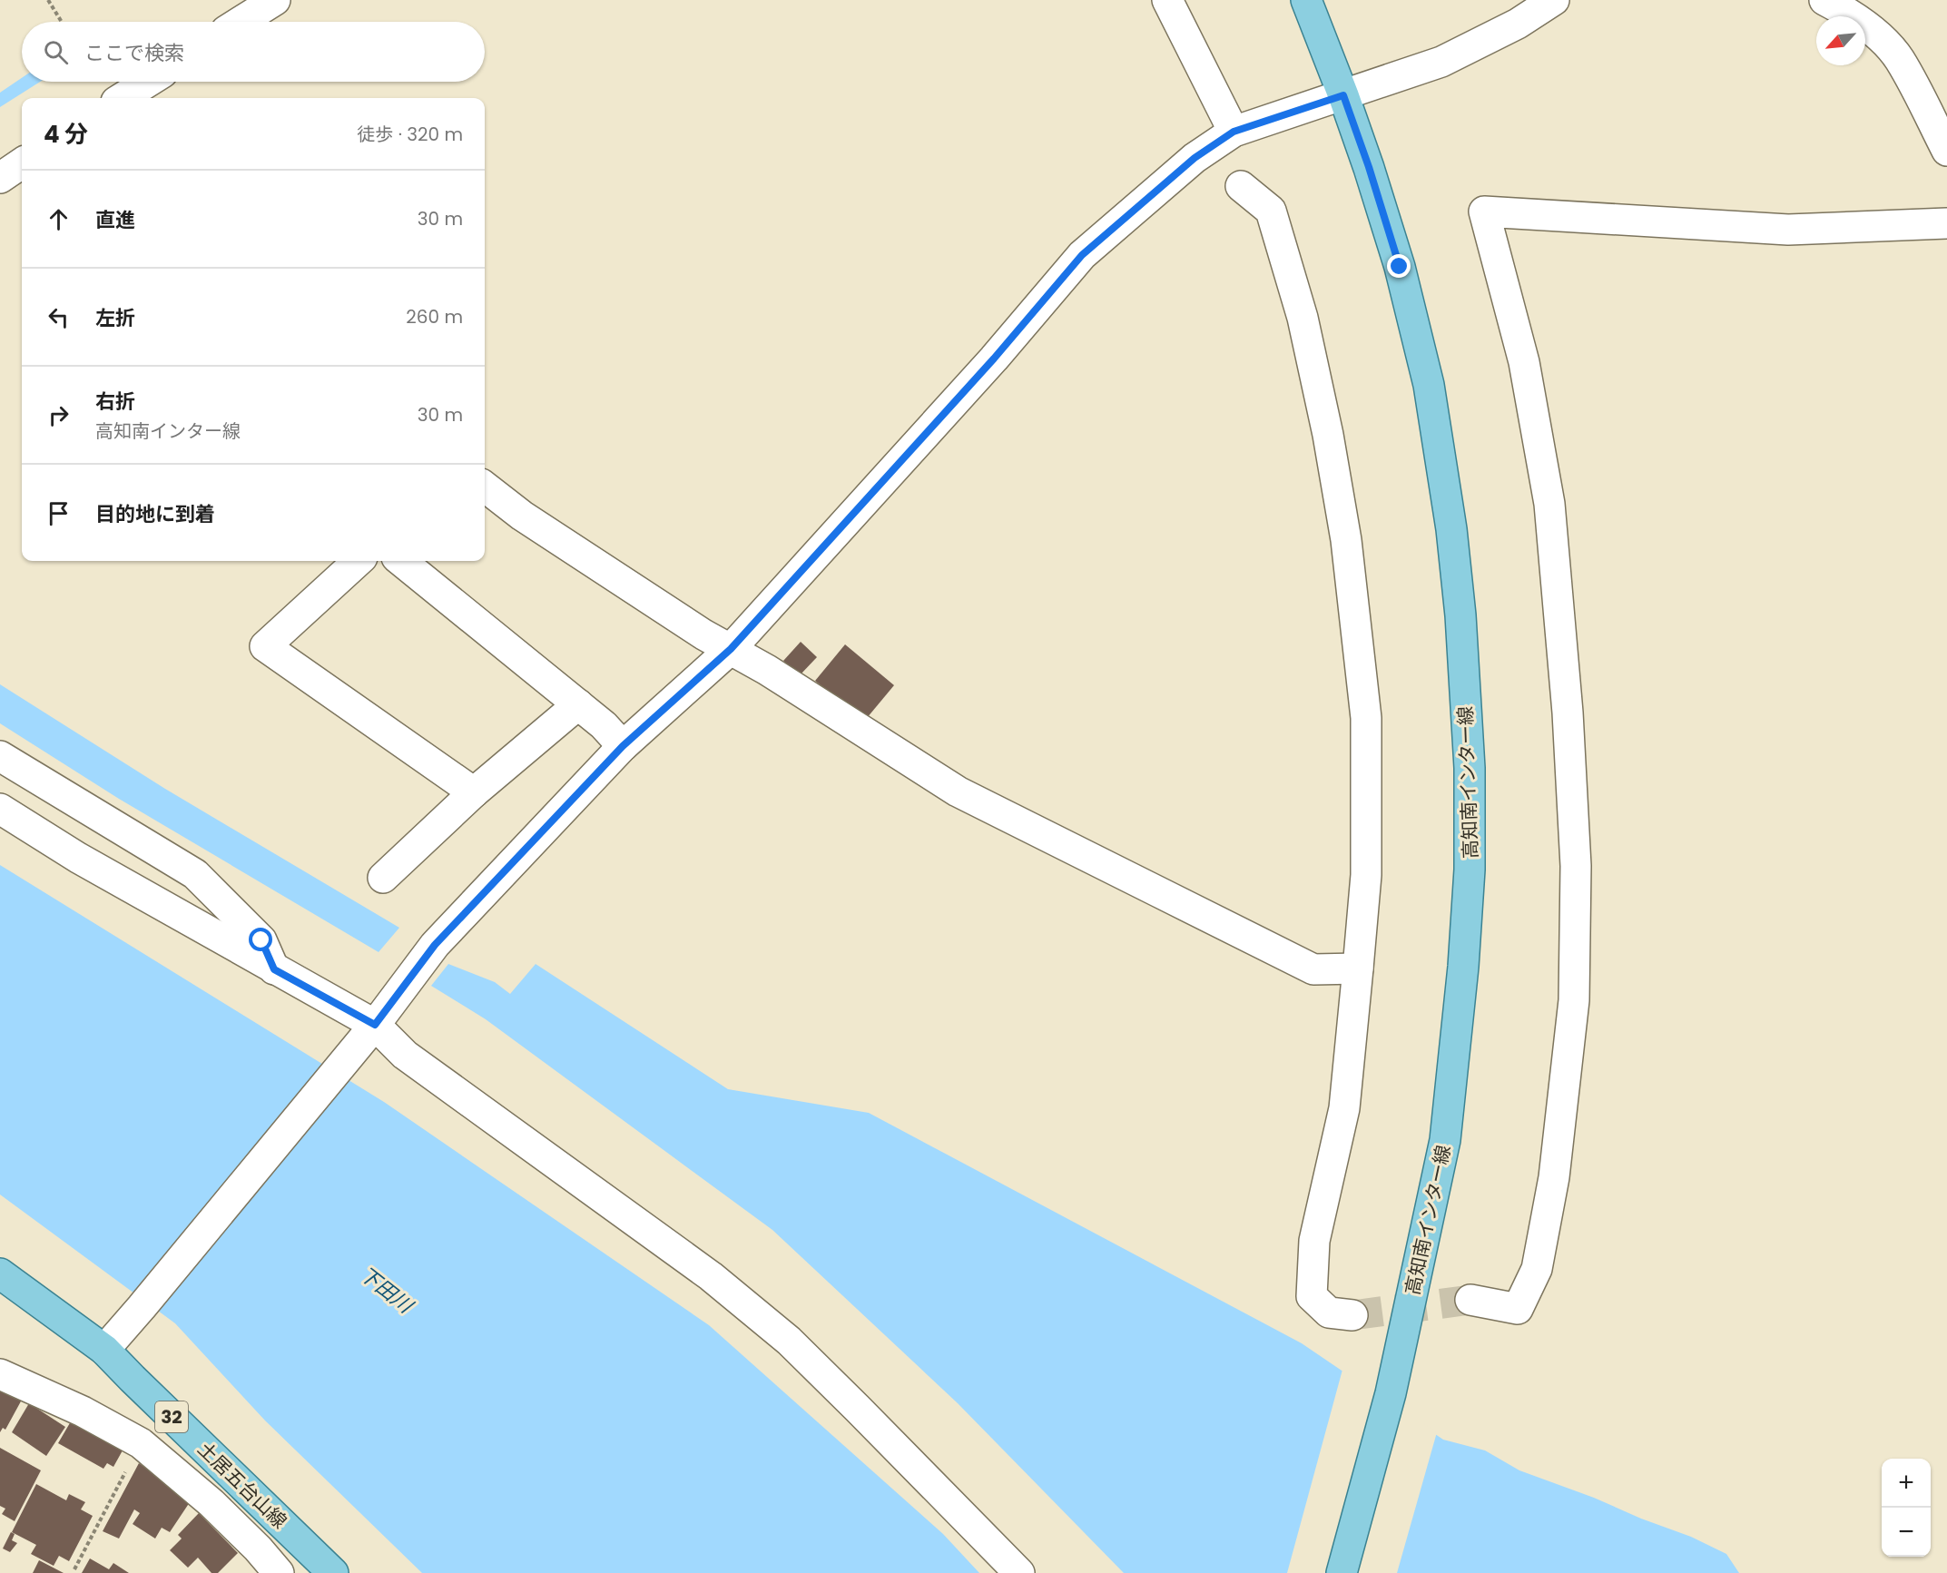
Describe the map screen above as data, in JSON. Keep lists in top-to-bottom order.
{
  "streets": {
    "main road": ["高知南インター線", "32", "土居五台山線"]
  },
  "water": ["下田川"],
  "north": "bottom left",
  "page": {
    "search": "ここで検索",
    "heading": ["4 分", "徒歩 · 320 m"],
    "list": [
      ["直進", "30 m"],
      ["左折", "260 m"],
      ["右折", "高知南インター線", "30 m"],
      "目的地に到着"
    ],
    "map_buttons": ["+", "−"]
  }
}
